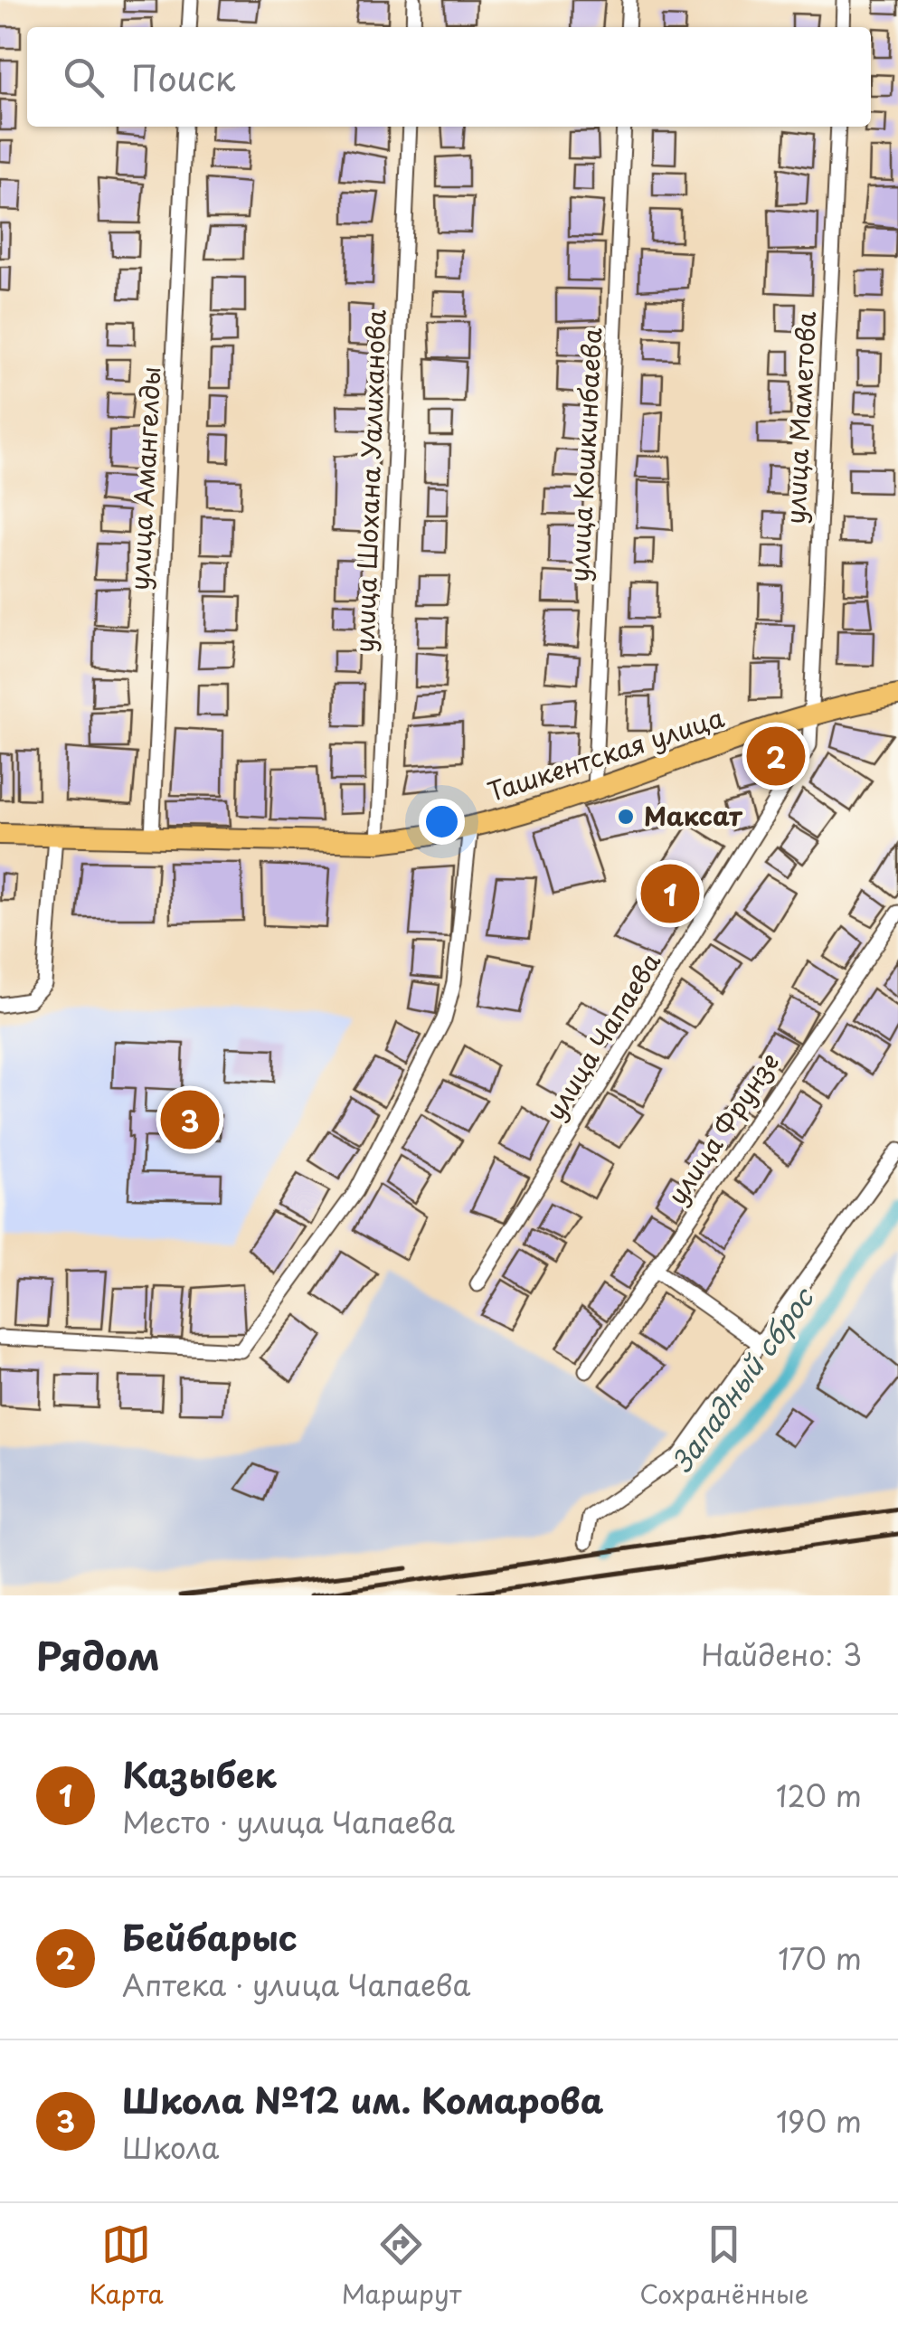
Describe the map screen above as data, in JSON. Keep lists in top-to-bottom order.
{
  "streets": {
    "main road": ["Ташкентская улица"],
    "street": [
      "улица Маметова",
      "улица Кошкинбаева",
      "улица Амангелды",
      "улица Шохана Уалиханова",
      "улица Чапаева",
      "улица Фрунзе"
    ]
  },
  "crossings": [
    ["улица Маметова", "Ташкентская улица"],
    ["улица Маметова", "улица Чапаева"],
    ["улица Кошкинбаева", "Ташкентская улица"],
    ["улица Амангелды", "Ташкентская улица"],
    ["улица Шохана Уалиханова", "Ташкентская улица"],
    ["Ташкентская улица", "улица Чапаева"]
  ],
  "water": ["Западный сброс"],
  "places": ["Максат"],
  "page": {
    "search": "Поиск",
    "pins": ["2", "1", "3"],
    "heading": ["Рядом", "Найдено: 3"],
    "list": [
      {
        "mark": "1",
        "name": "Казыбек",
        "note": "Место · улица Чапаева",
        "value": "120 m"
      },
      {
        "mark": "2",
        "name": "Бейбарыс",
        "note": "Аптека · улица Чапаева",
        "value": "170 m"
      },
      {
        "mark": "3",
        "name": "Школа №12 им. Комарова",
        "note": "Школа",
        "value": "190 m"
      }
    ],
    "nav": ["Карта", "Маршрут", "Сохранённые"]
  }
}
